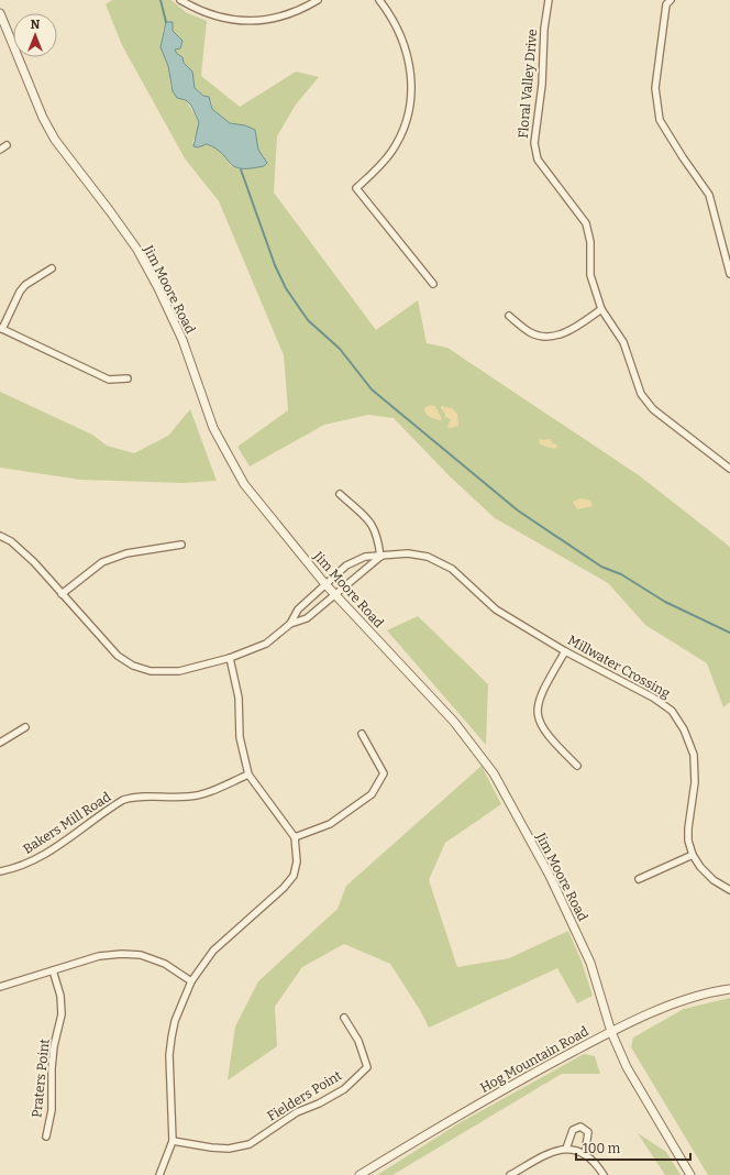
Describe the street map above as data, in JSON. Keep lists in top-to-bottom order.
{
  "streets": {
    "street": [
      "Floral Valley Drive",
      "Jim Moore Road",
      "Millwater Crossing",
      "Bakers Mill Road",
      "Hog Mountain Road",
      "Praters Point",
      "Fielders Point"
    ]
  },
  "crossings": [
    ["Jim Moore Road", "Millwater Crossing"],
    ["Jim Moore Road", "Hog Mountain Road"]
  ],
  "scale_bar": "100 m",
  "north": "top"
}
